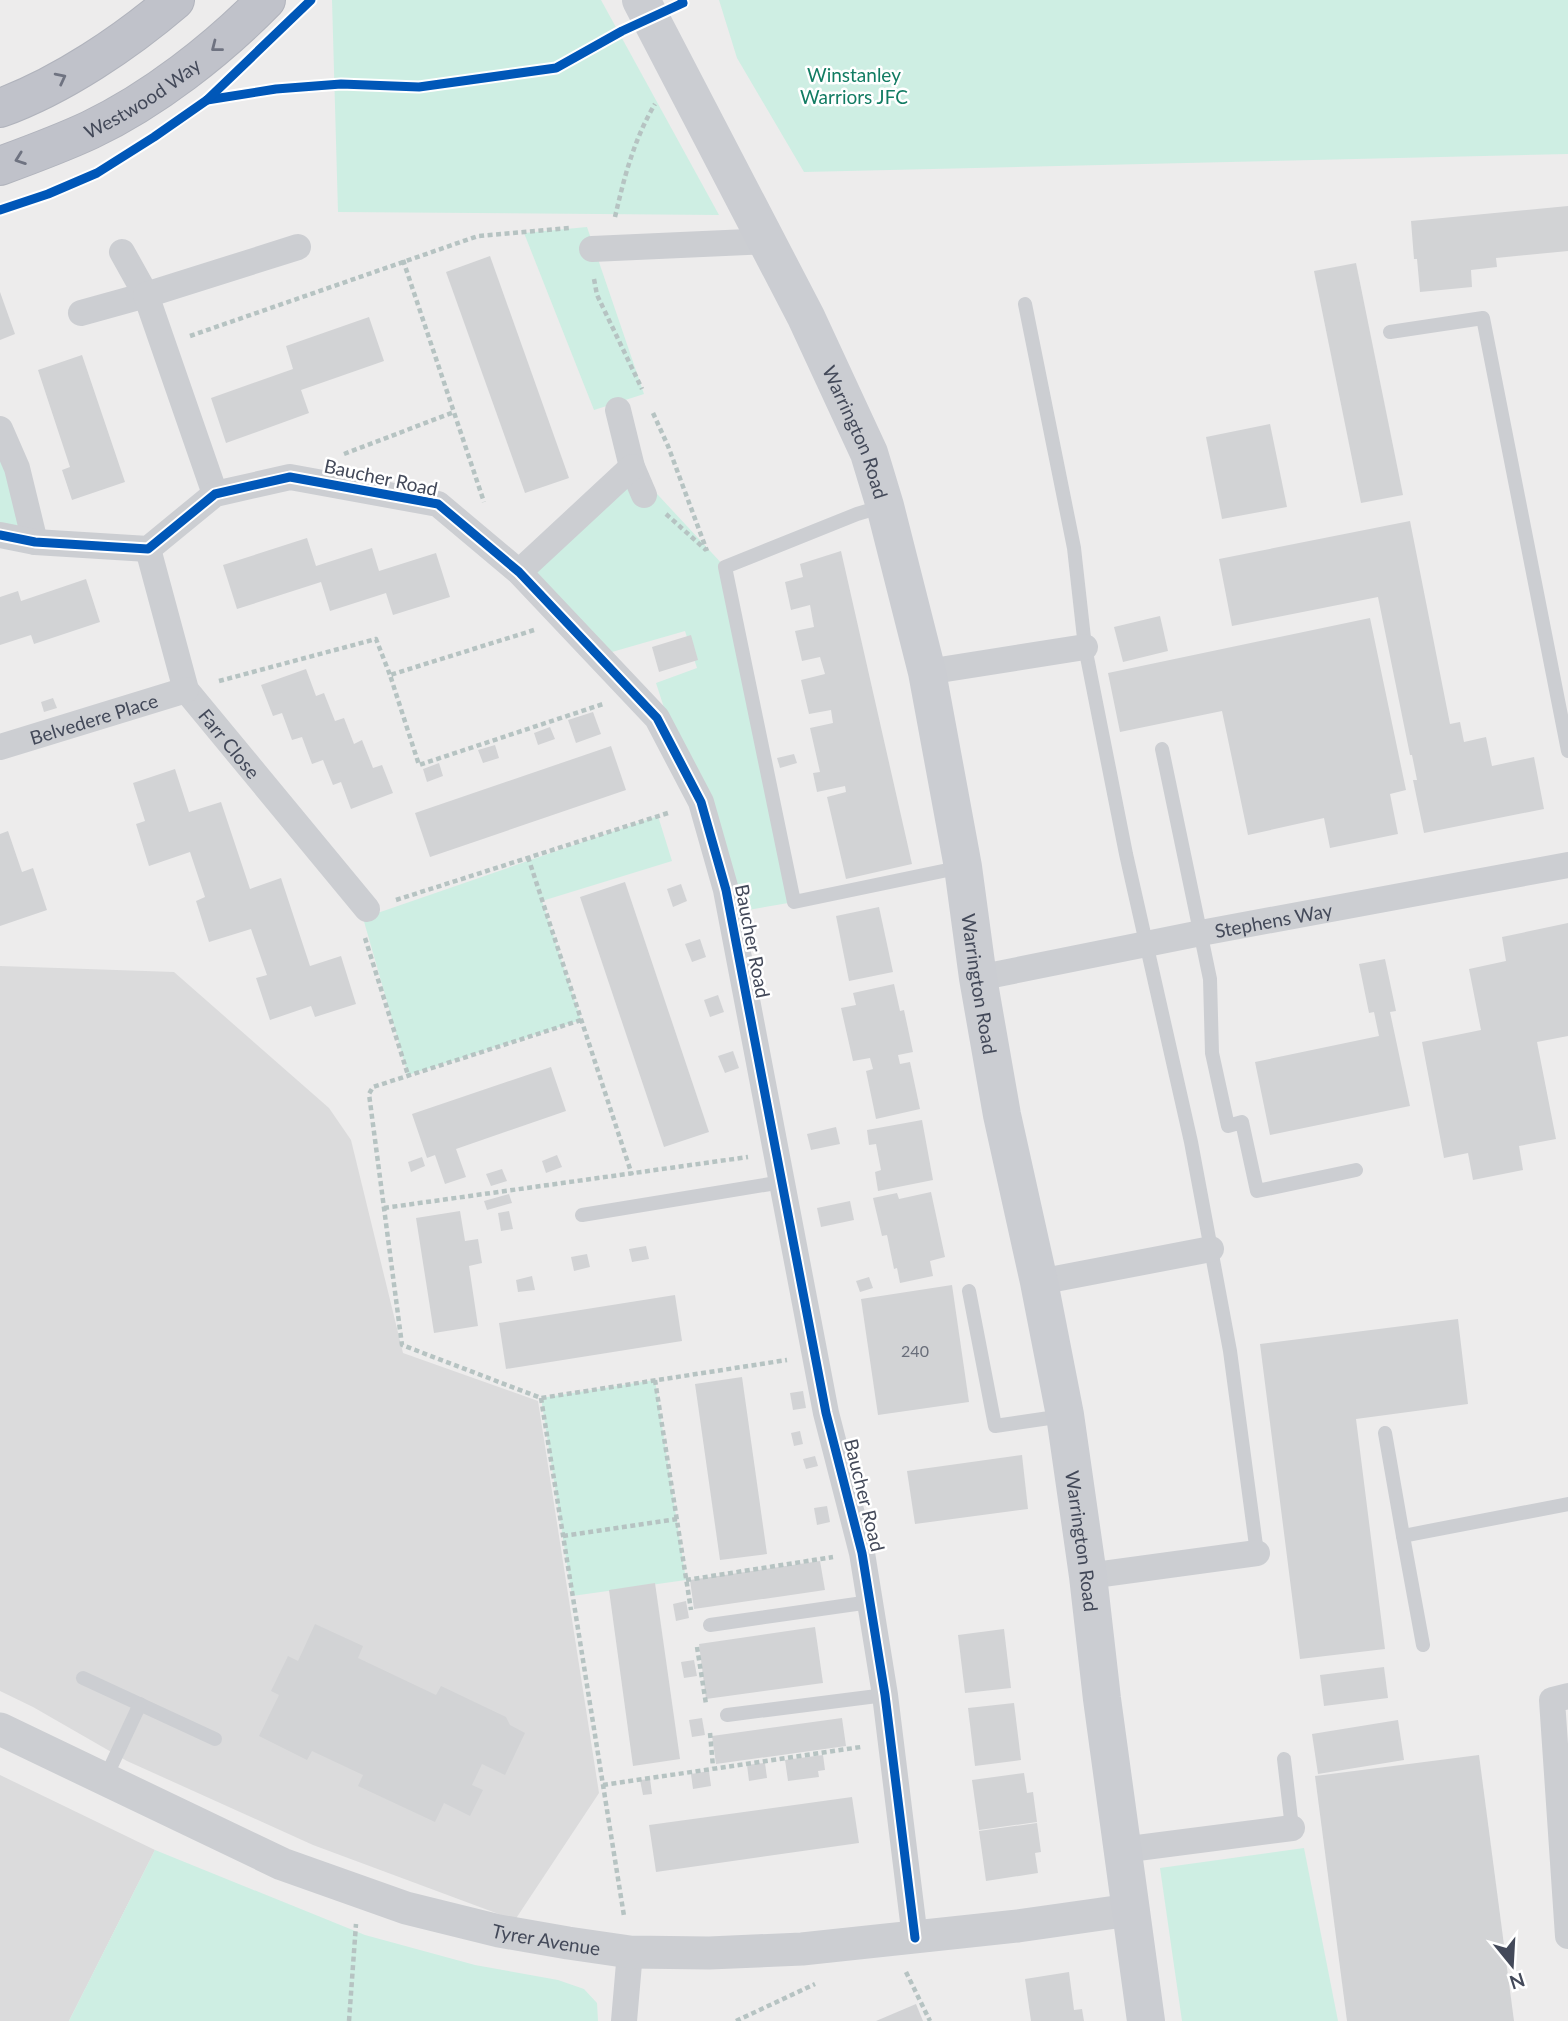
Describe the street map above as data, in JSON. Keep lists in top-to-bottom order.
{
  "streets": {
    "highway": ["Westwood Way"],
    "main road": ["Warrington Road"],
    "street": [
      "Baucher Road",
      "Belvedere Place",
      "Farr Close",
      "Stephens Way",
      "Tyrer Avenue"
    ]
  },
  "crossings": [
    ["Warrington Road", "Stephens Way"],
    ["Warrington Road", "Tyrer Avenue"],
    ["Baucher Road", "Farr Close"],
    ["Baucher Road", "Tyrer Avenue"],
    ["Belvedere Place", "Farr Close"]
  ],
  "parks": ["Winstanley Warriors JFC"],
  "house_numbers": ["240"],
  "north": "bottom"
}
